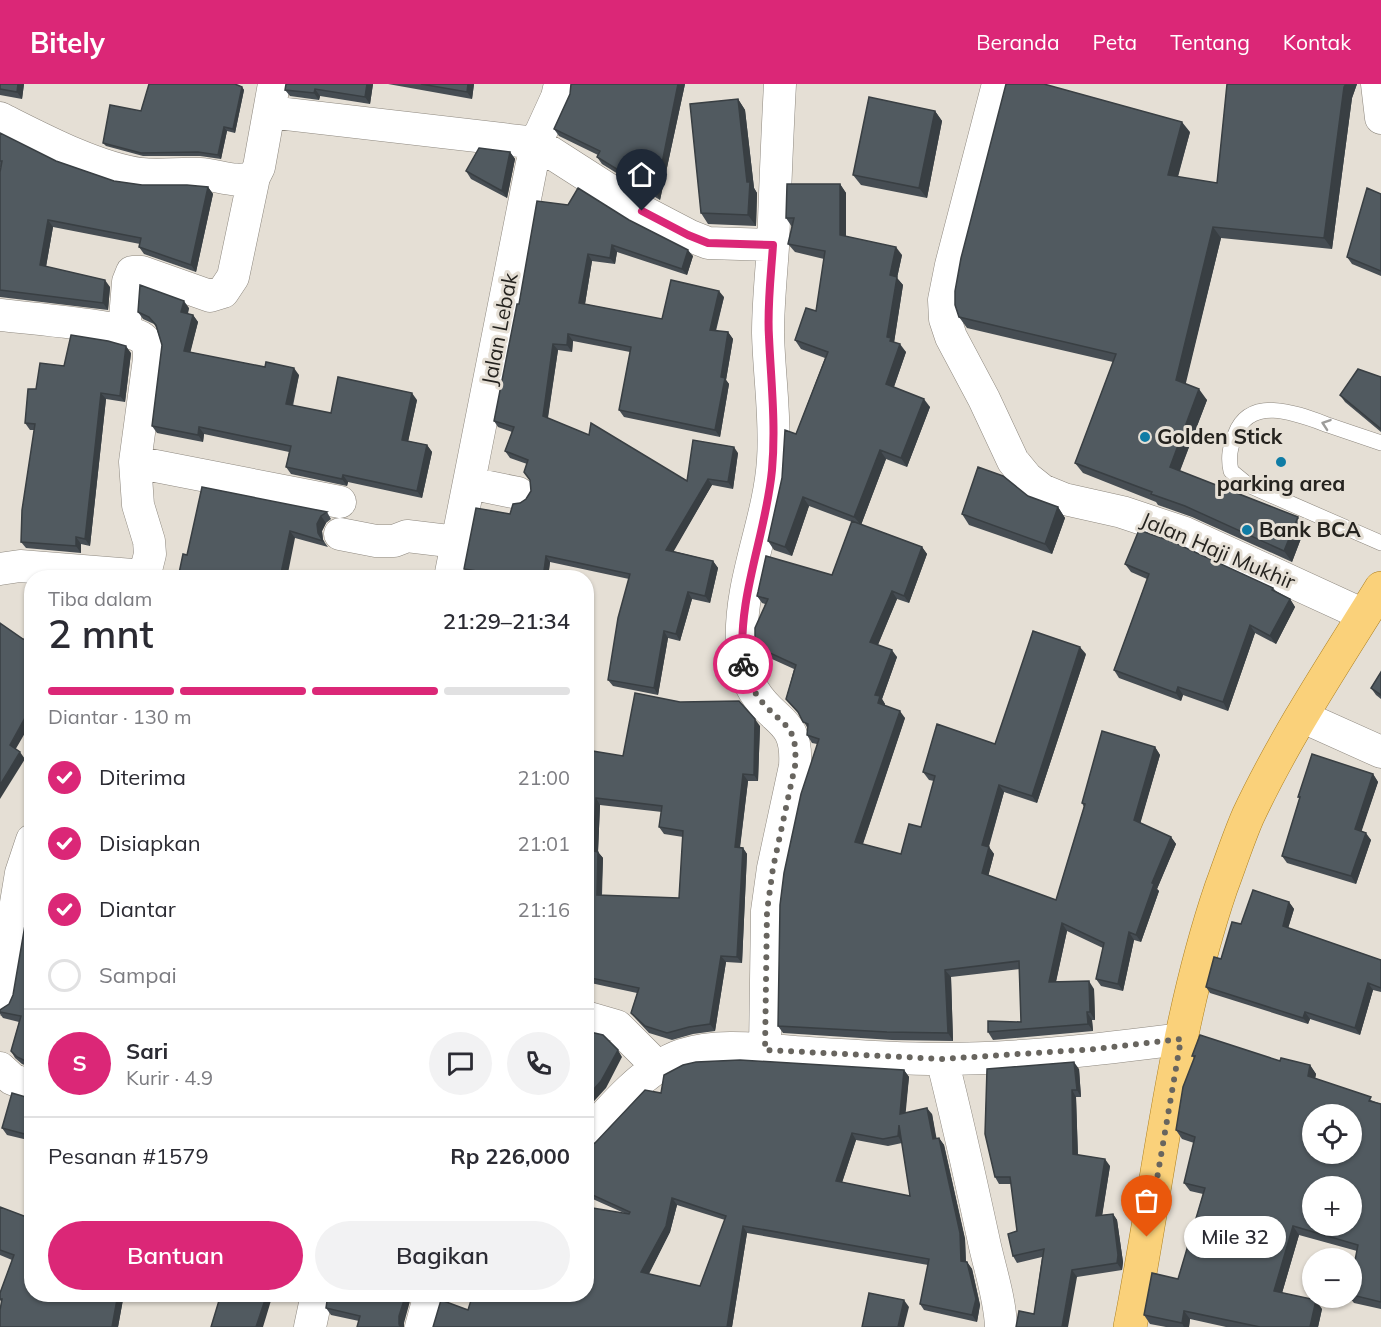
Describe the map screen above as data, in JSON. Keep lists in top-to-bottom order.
{
  "streets": {
    "street": ["Jalan Lebak", "Jalan Haji Mukhir"]
  },
  "places": [
    "Golden Stick",
    "parking area",
    "Bank BCA",
    "Mile 32"
  ],
  "page": {
    "header": "Bitely",
    "nav": [
      "Beranda",
      "Peta",
      "Tentang",
      "Kontak"
    ],
    "heading": ["2 mnt", "Tiba dalam", "21:29–21:34"],
    "panel": [
      "Sari",
      "Kurir · 4.9",
      "Pesanan #1579",
      "Rp 226,000"
    ],
    "bar": "Diantar · 130 m",
    "list": [
      ["Diterima", "21:00"],
      ["Disiapkan", "21:01"],
      ["Diantar", "21:16"],
      "Sampai"
    ],
    "round": "S",
    "map_buttons": ["+", "−"],
    "buttons": ["Bantuan", "Bagikan"],
    "bubble": "Mile 32"
  }
}
